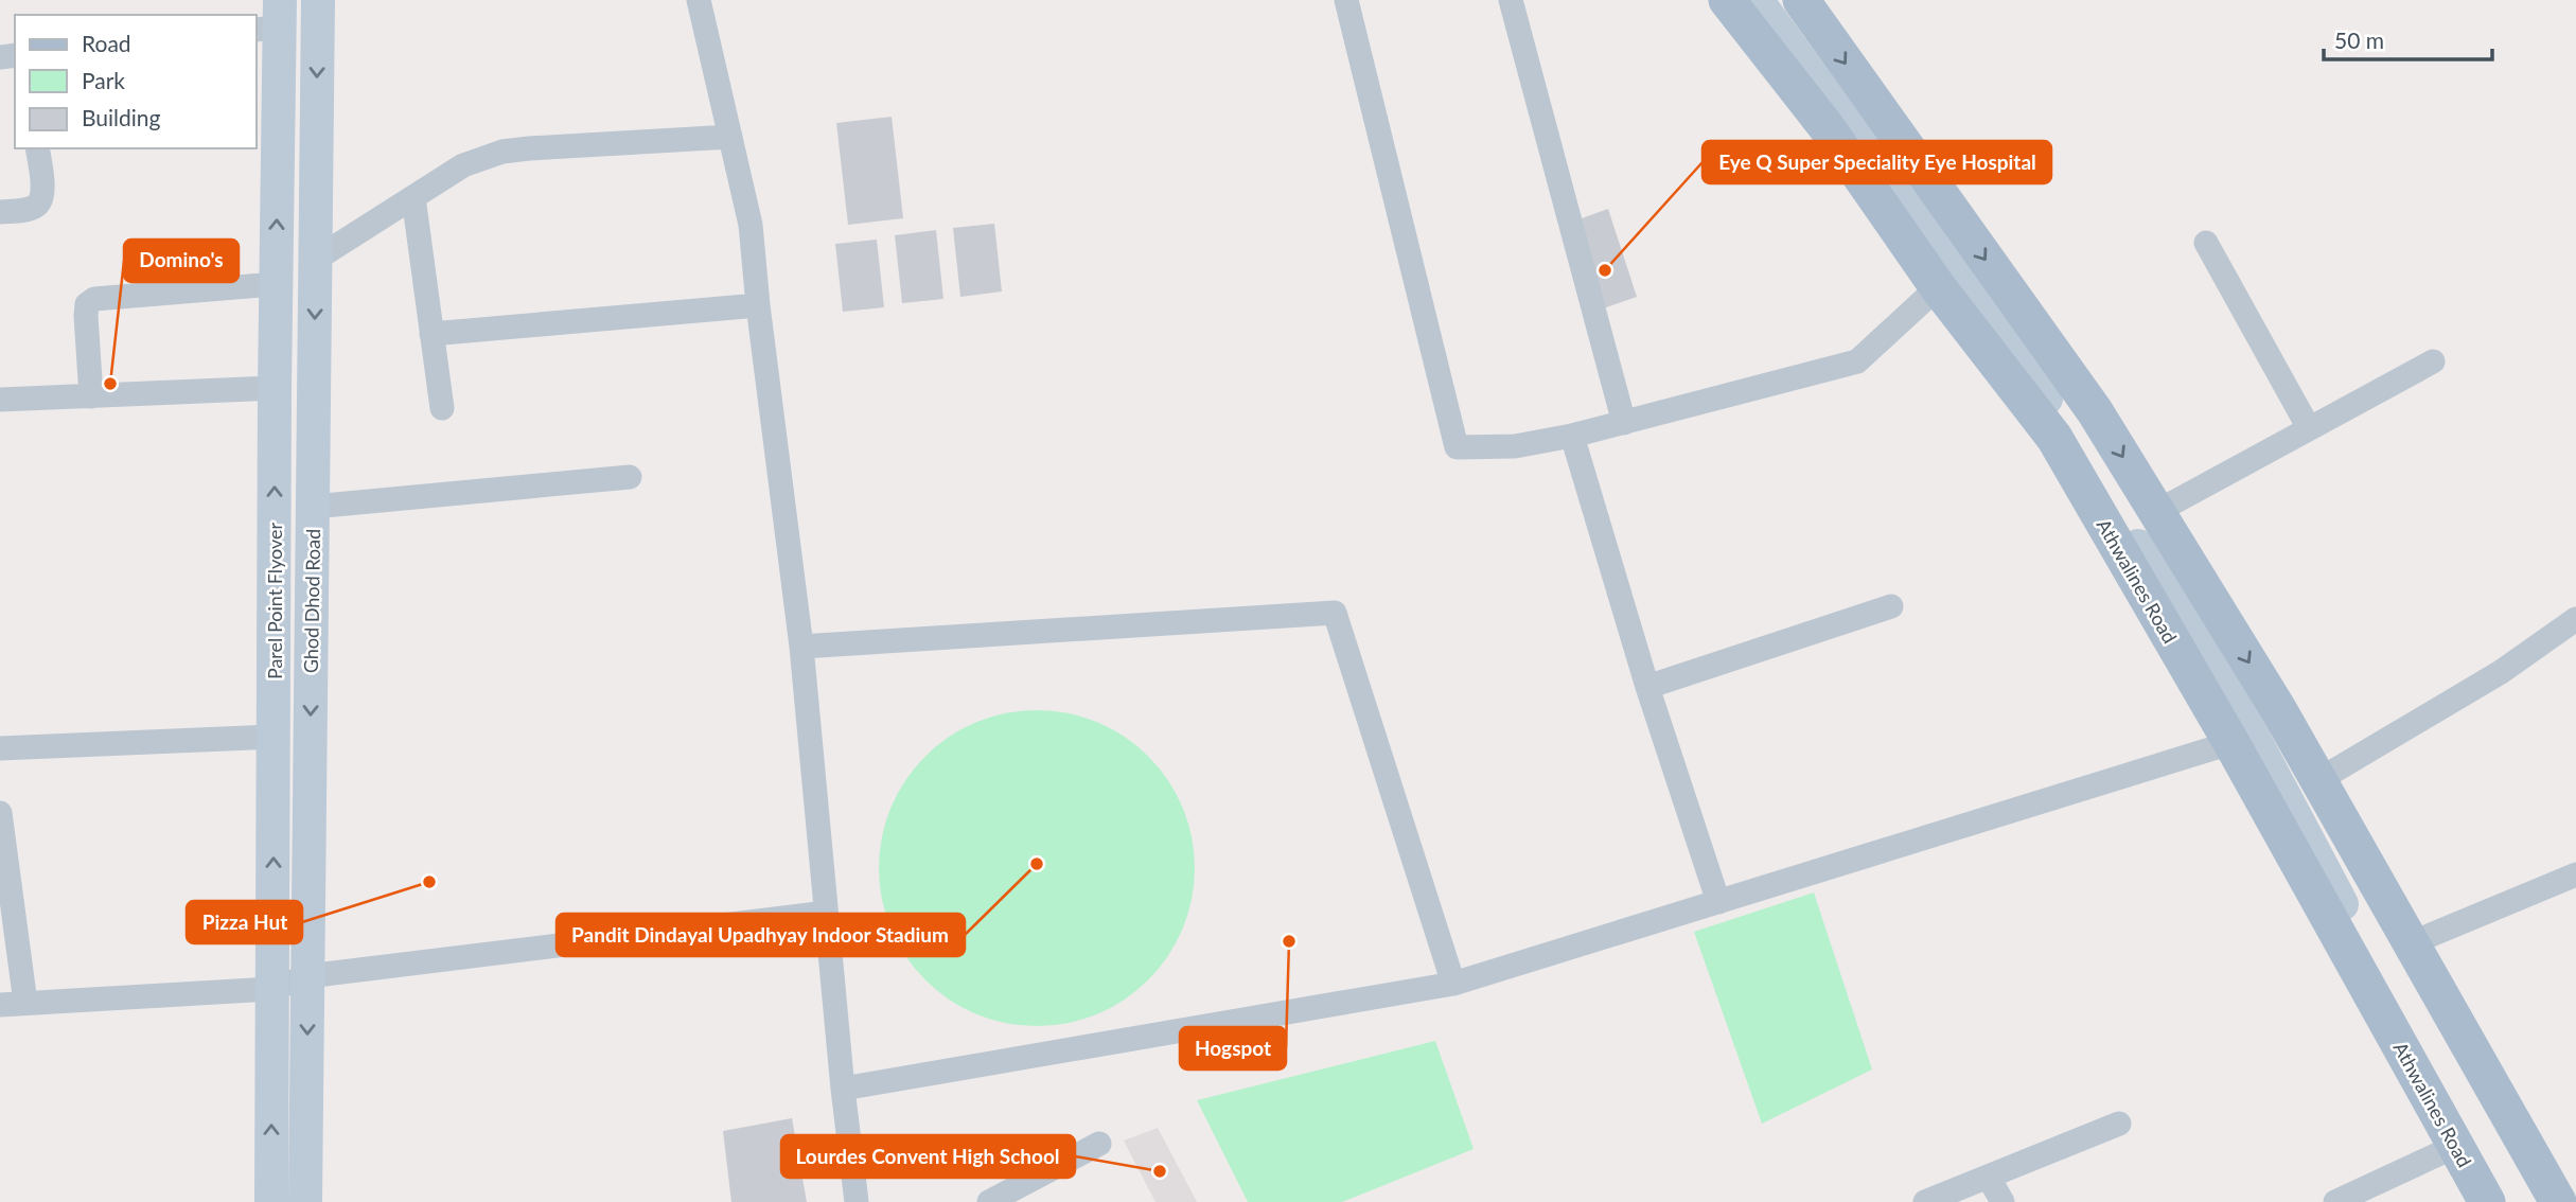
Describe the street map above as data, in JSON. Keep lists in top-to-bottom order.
{
  "streets": {
    "main road": ["Athwalines Road", "Parel Point Flyover", "Ghod Dhod Road"]
  },
  "one_way": ["Parel Point Flyover", "Ghod Dhod Road"],
  "places": [
    "Eye Q Super Speciality Eye Hospital",
    "Domino's",
    "Pandit Dindayal Upadhyay Indoor Stadium",
    "Pizza Hut",
    "Hogspot",
    "Lourdes Convent High School"
  ],
  "legend": ["Road", "Park", "Building"],
  "scale_bar": "50 m"
}
